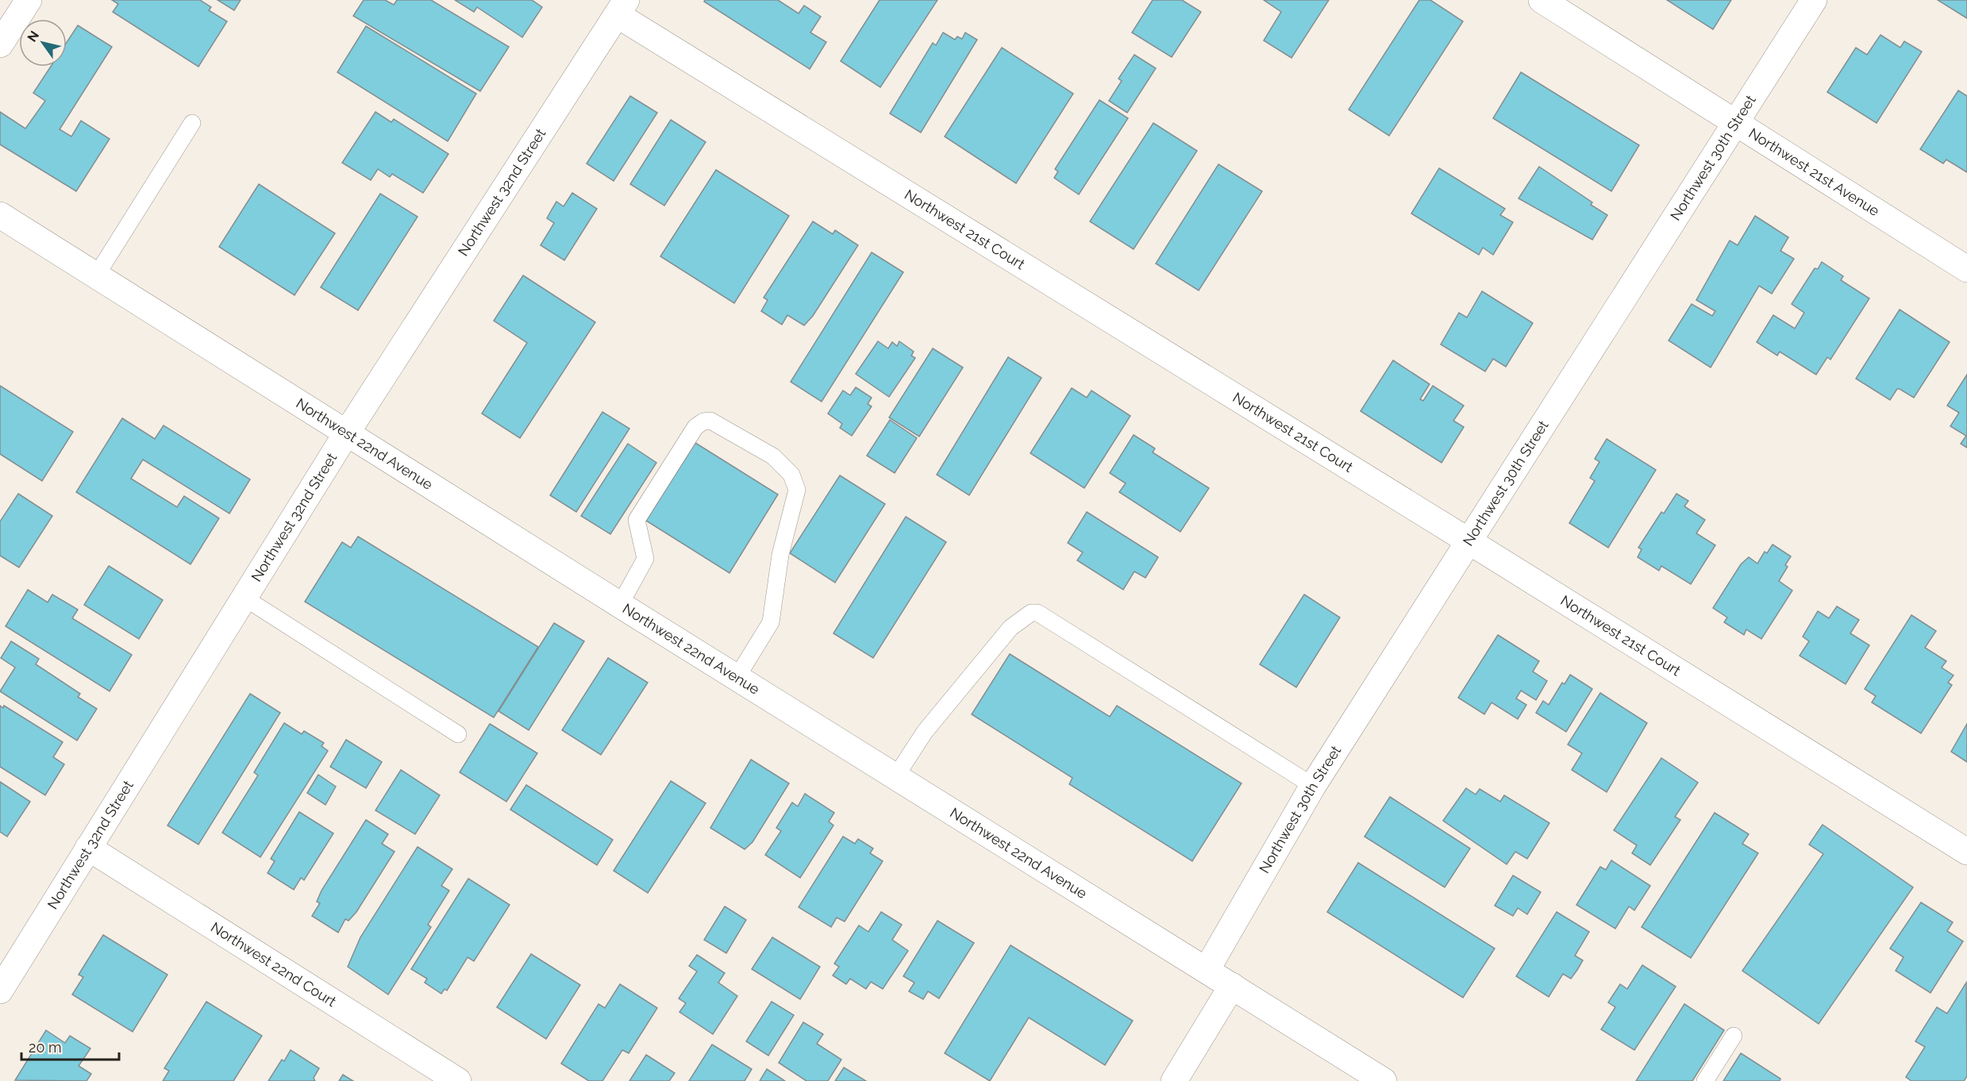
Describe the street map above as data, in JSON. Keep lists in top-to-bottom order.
{
  "streets": {
    "street": [
      "Northwest 30th Street",
      "Northwest 21st Avenue",
      "Northwest 32nd Street",
      "Northwest 21st Court",
      "Northwest 22nd Avenue",
      "Northwest 22nd Court"
    ]
  },
  "crossings": [
    ["Northwest 30th Street", "Northwest 21st Avenue"],
    ["Northwest 30th Street", "Northwest 21st Court"],
    ["Northwest 30th Street", "Northwest 22nd Avenue"],
    ["Northwest 32nd Street", "Northwest 21st Court"],
    ["Northwest 32nd Street", "Northwest 22nd Avenue"],
    ["Northwest 32nd Street", "Northwest 22nd Court"]
  ],
  "scale_bar": "20 m",
  "north": "top left"
}
